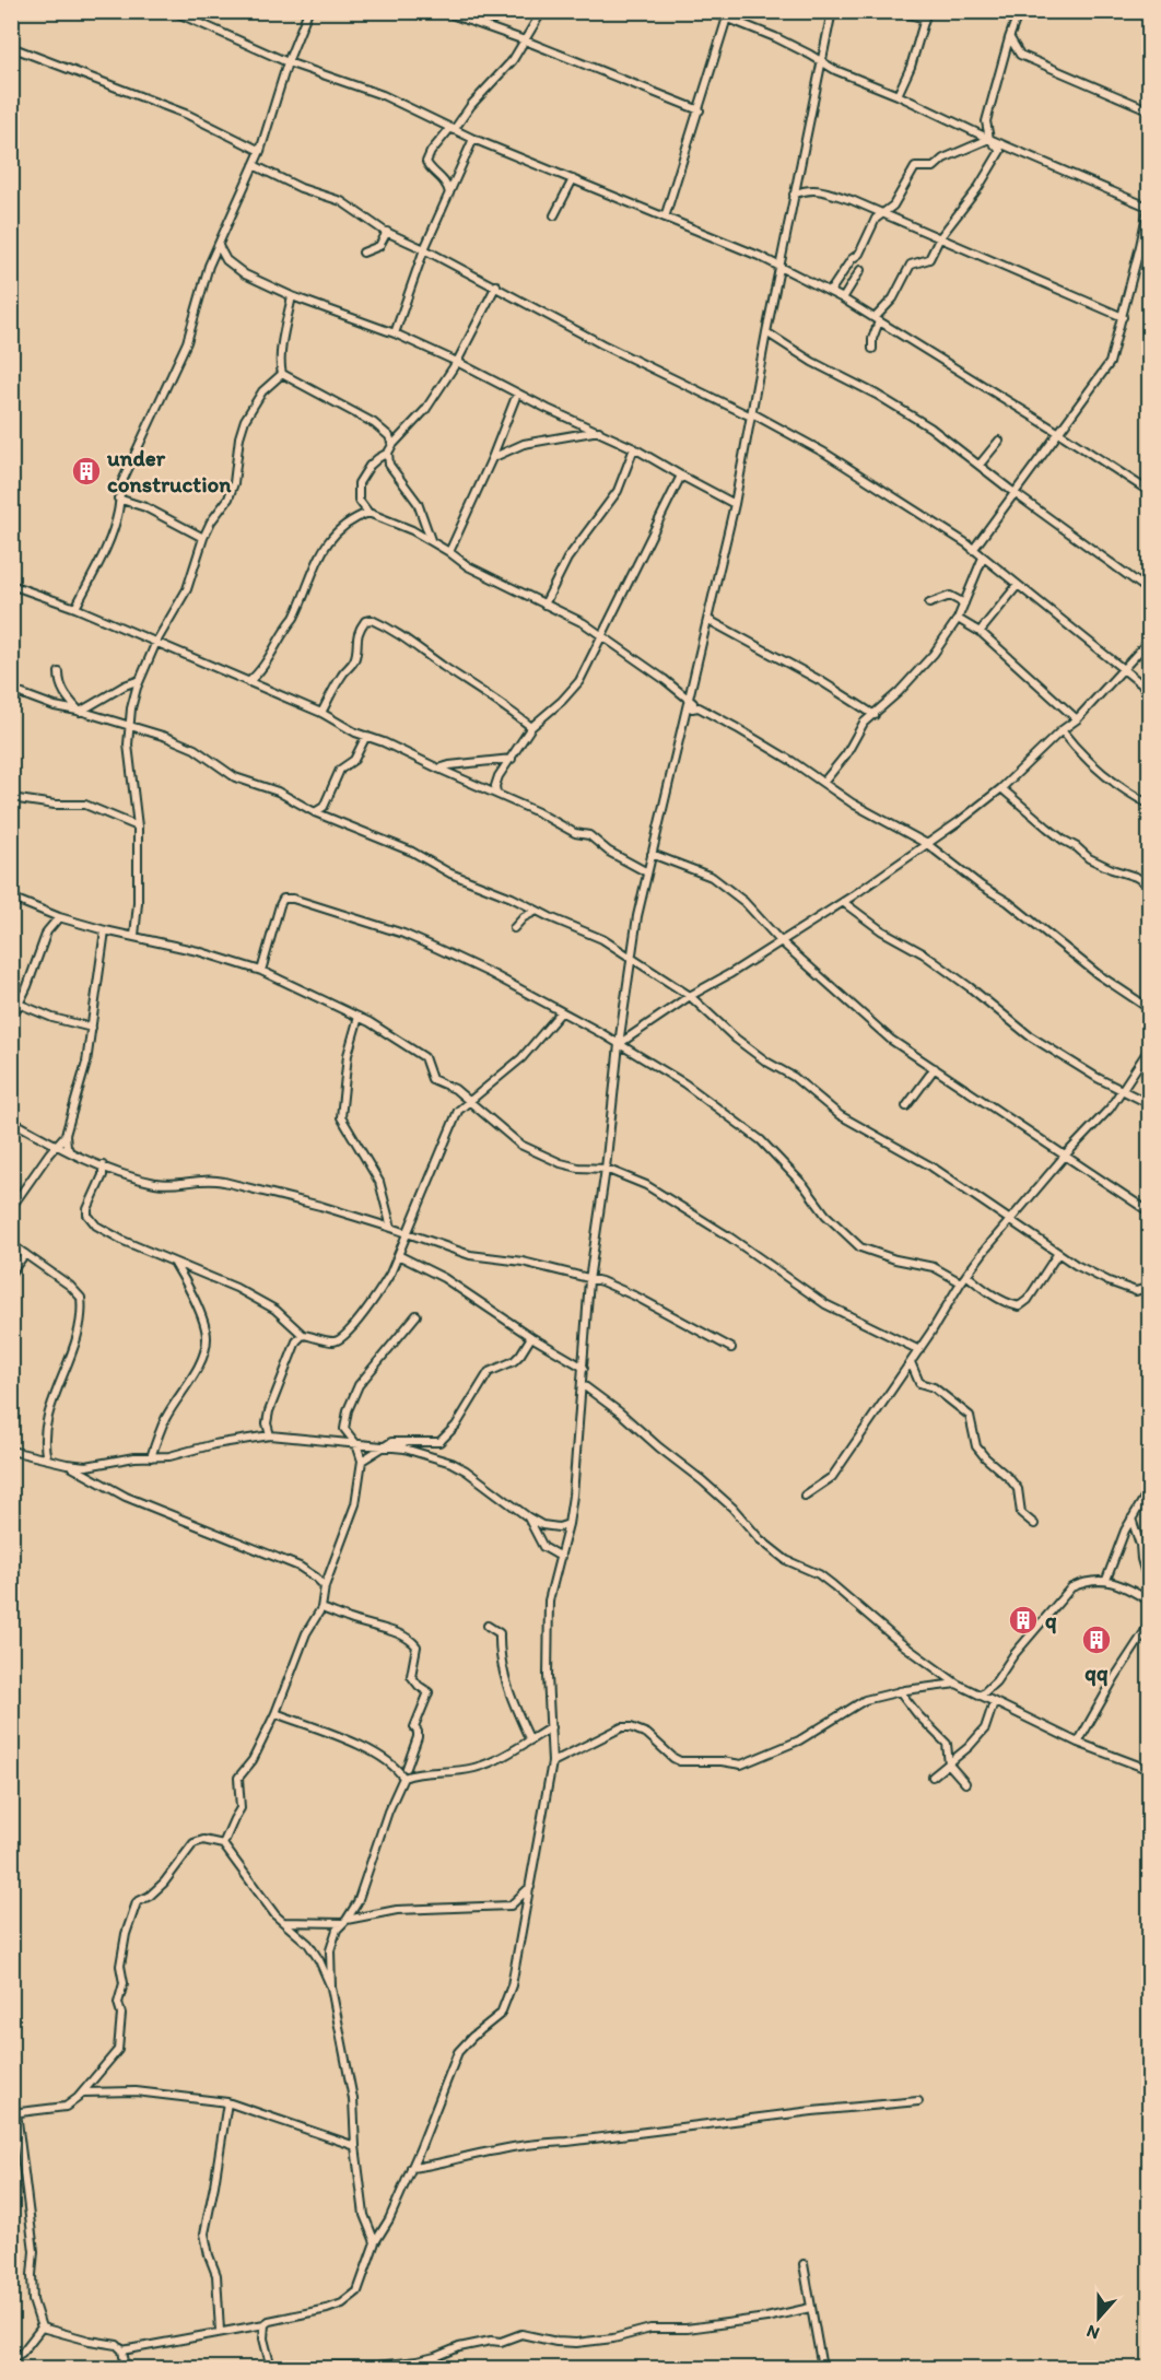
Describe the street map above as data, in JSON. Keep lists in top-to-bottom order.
{
  "places": {
    "building": ["under construction", "q", "qq"]
  },
  "north": "bottom"
}
